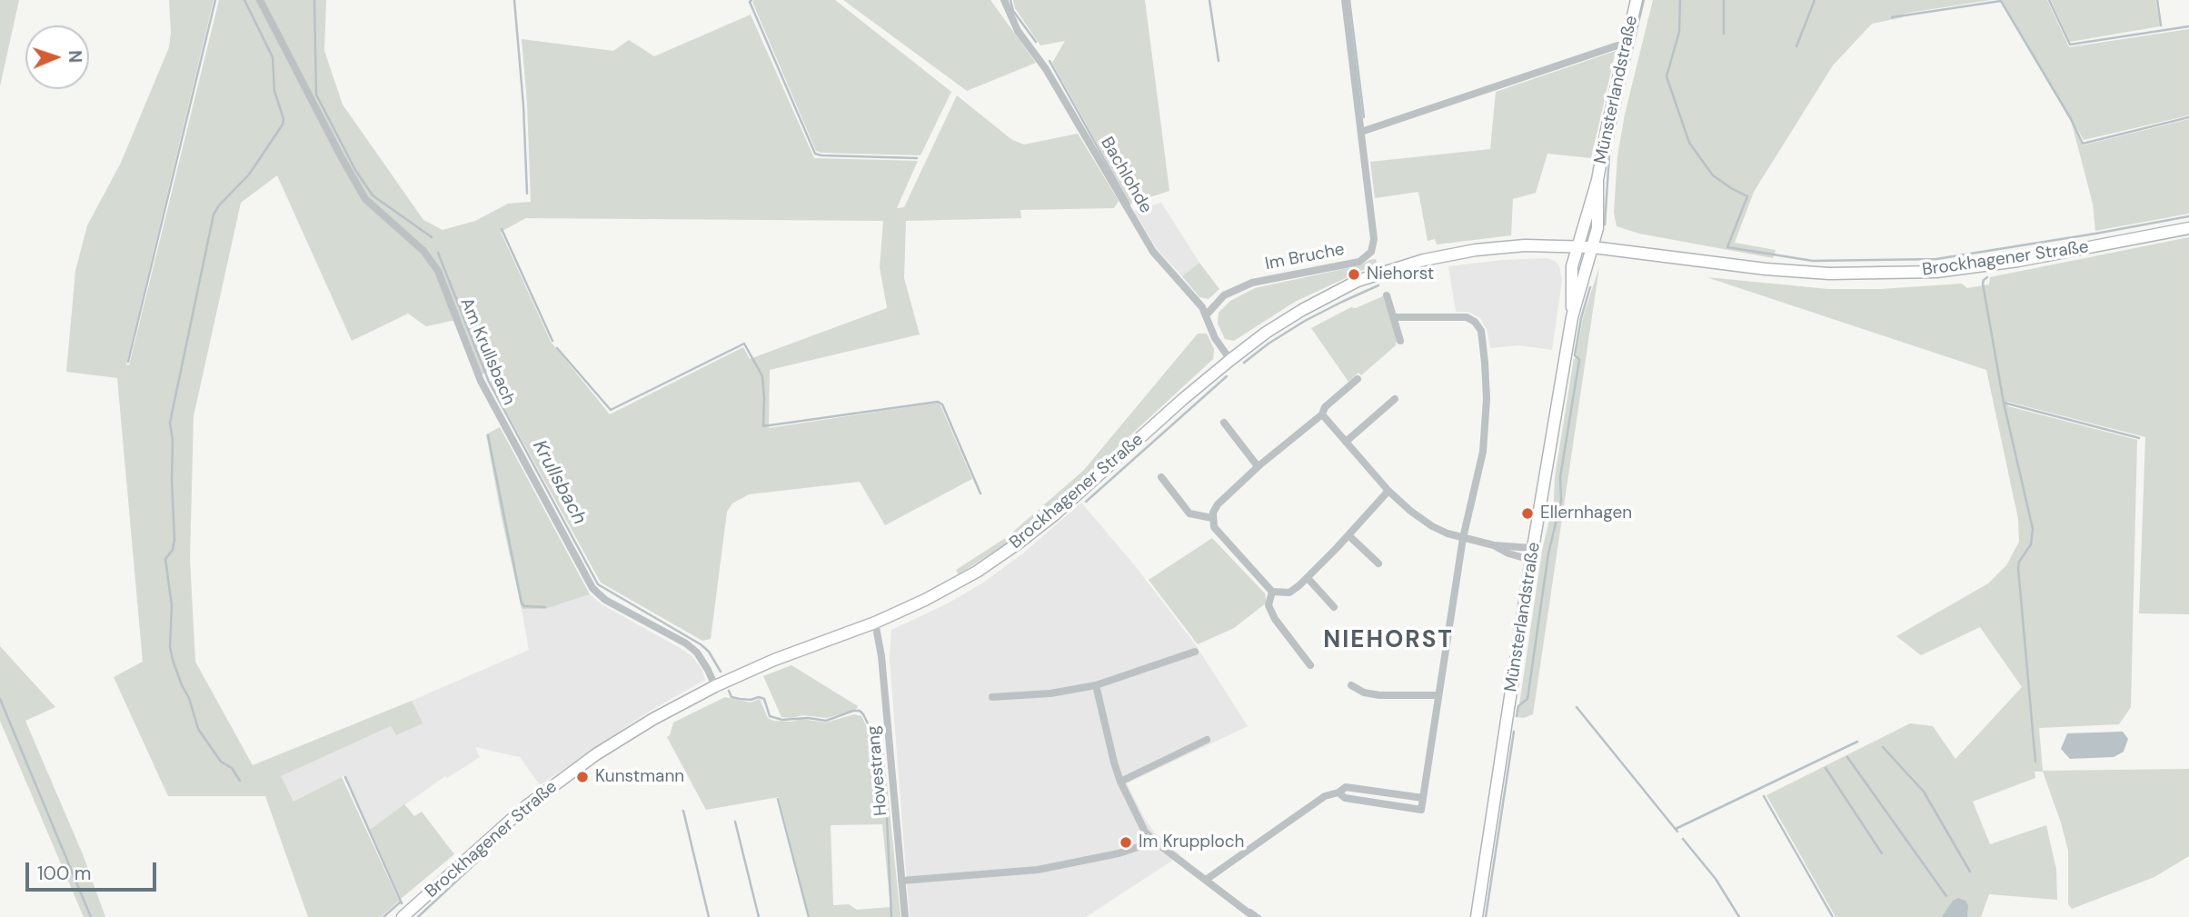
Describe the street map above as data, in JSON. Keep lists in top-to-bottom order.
{
  "streets": {
    "main road": ["Münsterlandstraße", "Brockhagener Straße"],
    "street": [
      "Bachlohde",
      "Im Bruche",
      "Am Krullsbach",
      "Hovestrang"
    ]
  },
  "crossings": [
    ["Münsterlandstraße", "Brockhagener Straße"],
    ["Bachlohde", "Im Bruche"],
    ["Bachlohde", "Brockhagener Straße"],
    ["Brockhagener Straße", "Am Krullsbach"],
    ["Brockhagener Straße", "Hovestrang"]
  ],
  "districts": ["NIEHORST"],
  "water": ["Krullsbach"],
  "places": [
    "Niehorst",
    "Ellernhagen",
    "Kunstmann",
    "Im Krupploch"
  ],
  "scale_bar": "100 m",
  "north": "right"
}
